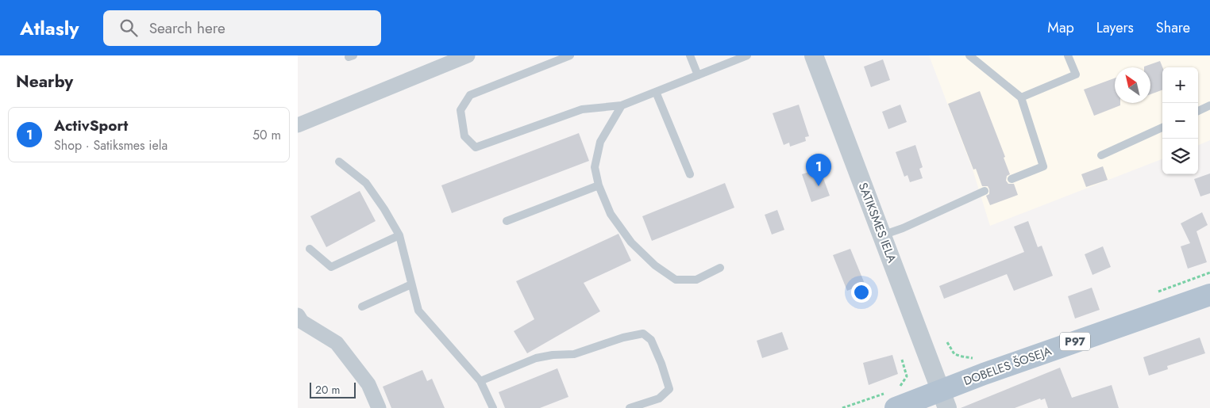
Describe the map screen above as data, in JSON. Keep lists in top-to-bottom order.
{
  "streets": {
    "main road": ["P97", "DOBELES ŠOSEJA"],
    "street": ["SATIKSMES IELA"]
  },
  "crossings": [
    ["SATIKSMES IELA", "DOBELES ŠOSEJA"]
  ],
  "scale_bar": "20 m",
  "north": "top left",
  "page": {
    "header": "Atlasly",
    "search": "Search here",
    "nav": ["Map", "Layers", "Share"],
    "heading": "Nearby",
    "map_buttons": ["+", "−"],
    "list": [
      {
        "mark": "1",
        "name": "ActivSport",
        "note": "Shop · Satiksmes iela",
        "value": "50 m"
      }
    ],
    "pins": "1",
    "scale": "20 m"
  }
}
